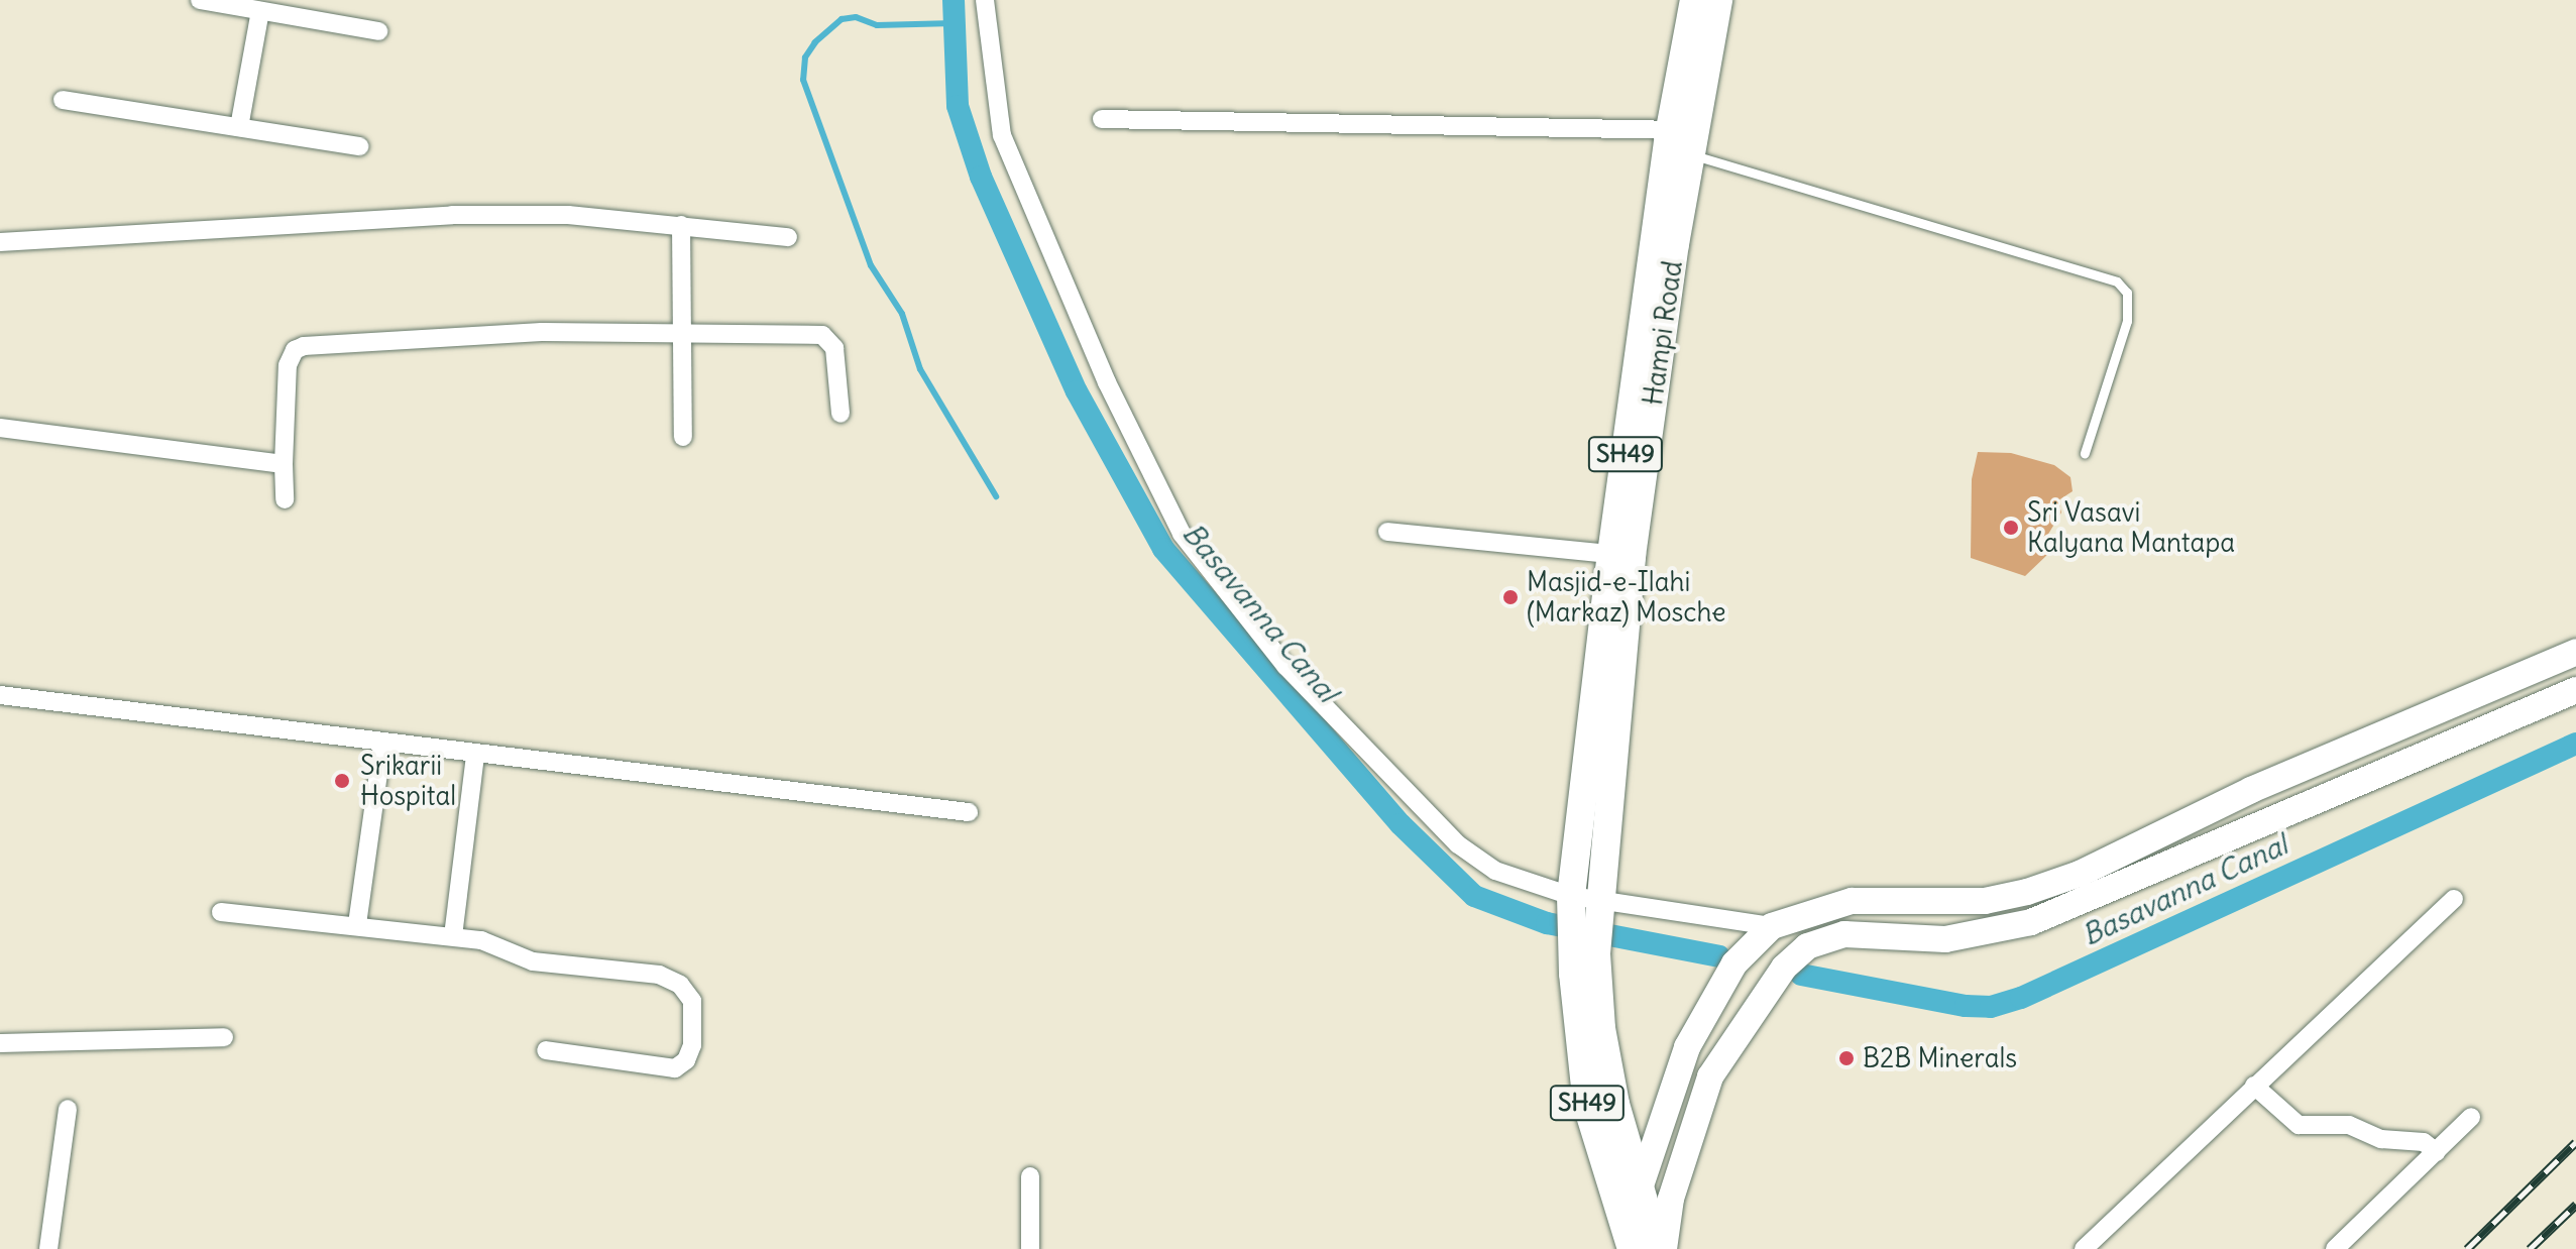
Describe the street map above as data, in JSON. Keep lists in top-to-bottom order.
{
  "streets": {
    "main road": ["Hampi Road", "SH49"]
  },
  "crossings": [
    ["Hampi Road", "SH49"]
  ],
  "water": ["Basavanna Canal"],
  "places": [
    "Sri Vasavi Kalyana Mantapa",
    "Masjid-e-Ilahi (Markaz) Mosche",
    "Srikarii Hospital",
    "B2B Minerals"
  ]
}
